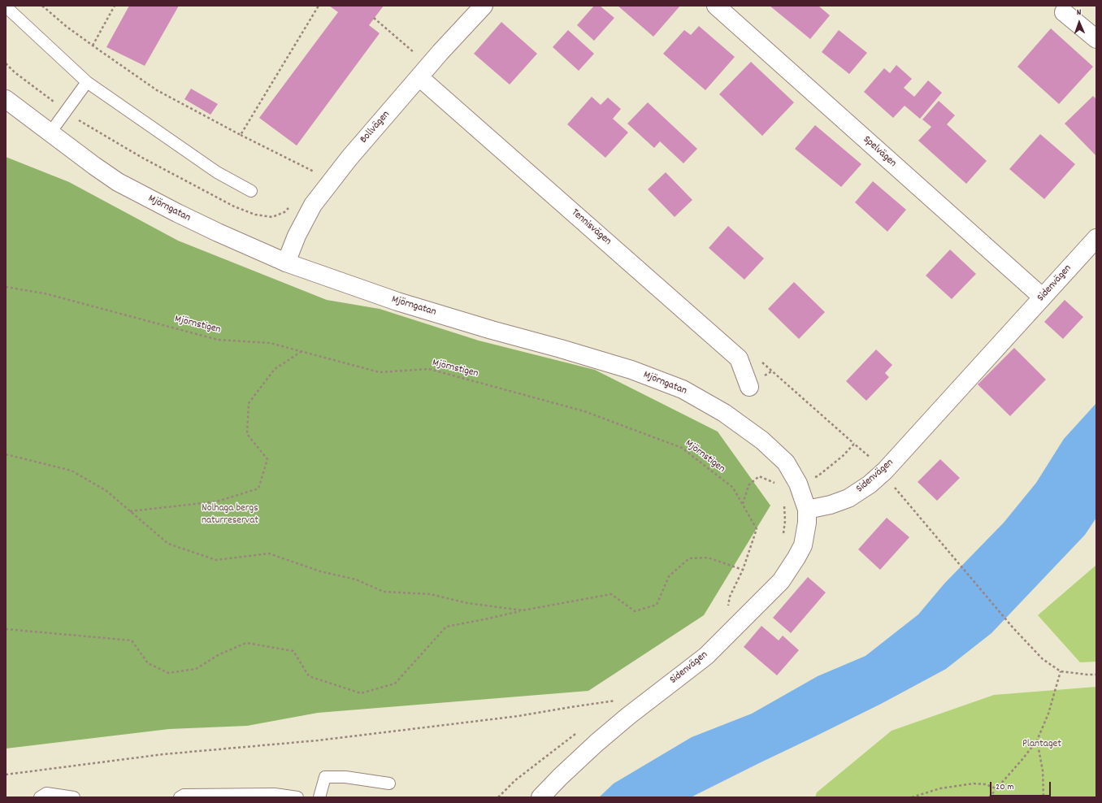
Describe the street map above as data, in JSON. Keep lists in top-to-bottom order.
{
  "streets": {
    "street": [
      "Bollvägen",
      "Spelvägen",
      "Mjörngatan",
      "Tennisvägen",
      "Sidenvägen"
    ],
    "path": ["Mjörnstigen"]
  },
  "crossings": [
    ["Bollvägen", "Mjörngatan"],
    ["Bollvägen", "Tennisvägen"],
    ["Spelvägen", "Sidenvägen"],
    ["Mjörngatan", "Sidenvägen"]
  ],
  "parks": ["Nolhaga bergs naturreservat", "Plantaget"],
  "scale_bar": "20 m",
  "north": "top"
}
